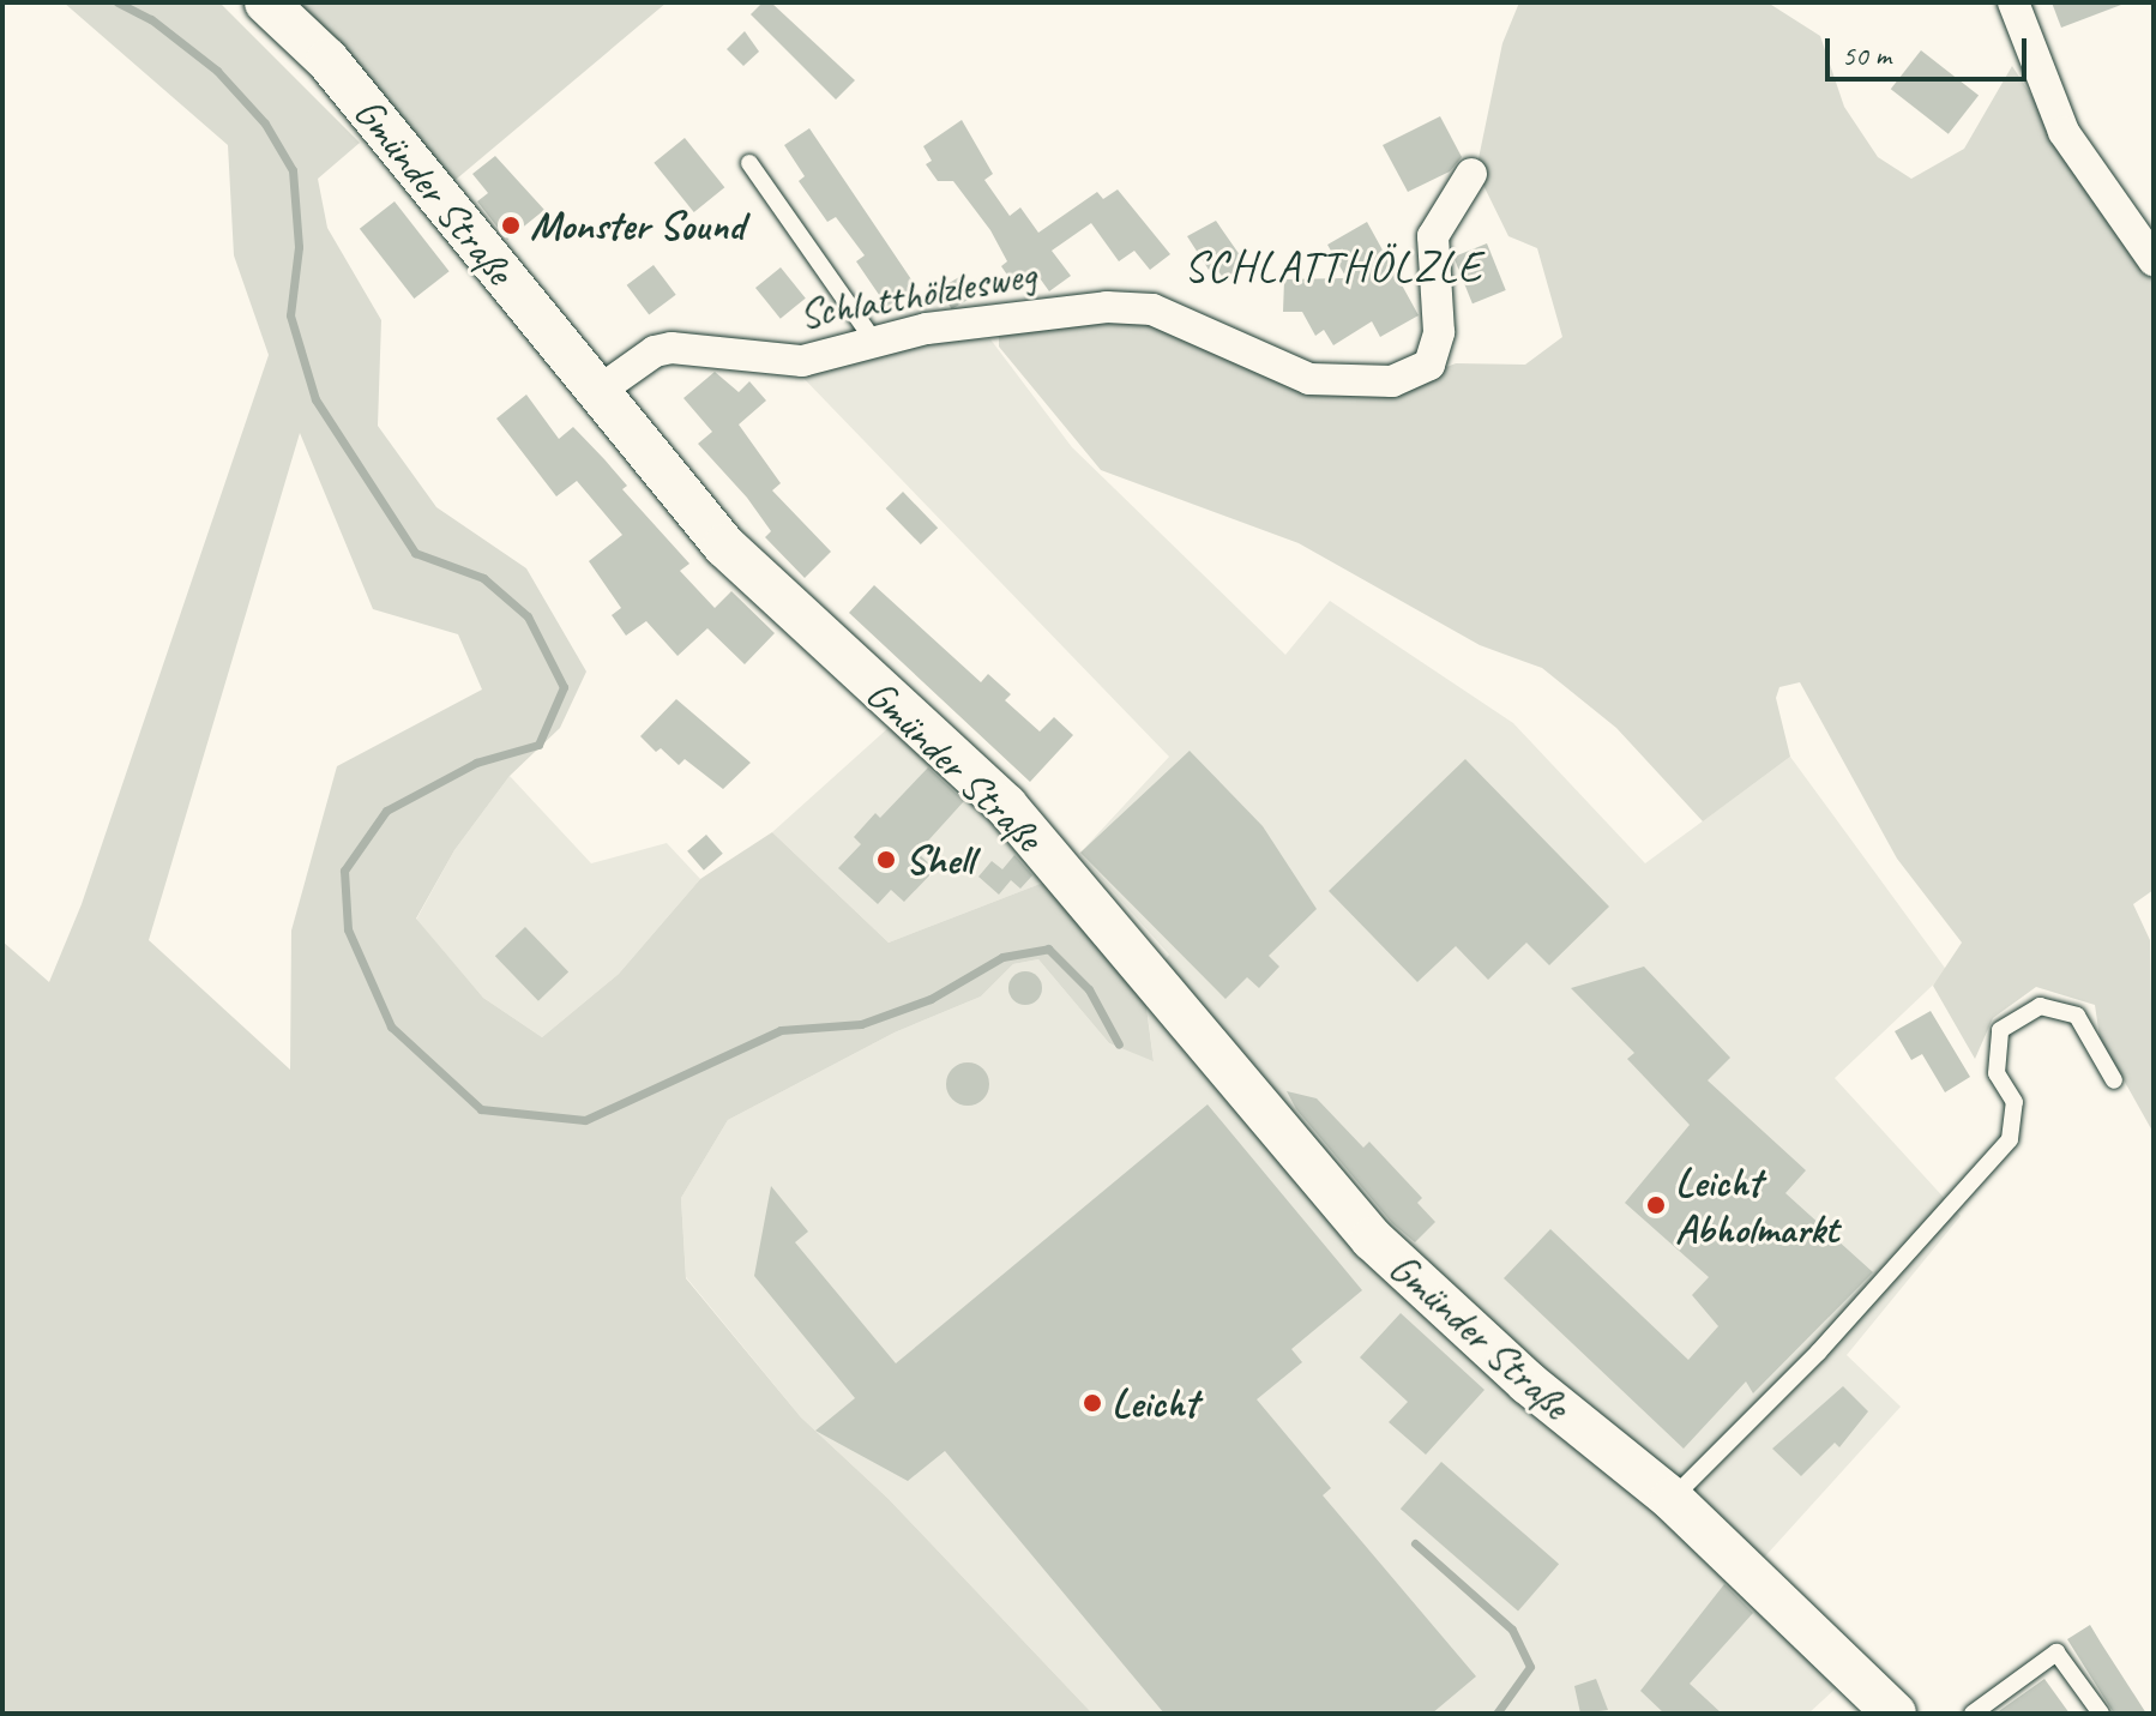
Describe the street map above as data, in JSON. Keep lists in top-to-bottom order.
{
  "streets": {
    "street": ["Gmünder Straße", "Schlatthölzlesweg"]
  },
  "crossings": [
    ["Gmünder Straße", "Schlatthölzlesweg"]
  ],
  "districts": ["SCHLATTHÖLZLE"],
  "places": [
    "Monster Sound",
    "Shell",
    "Leicht Abholmarkt",
    "Leicht"
  ],
  "scale_bar": "50 m"
}
